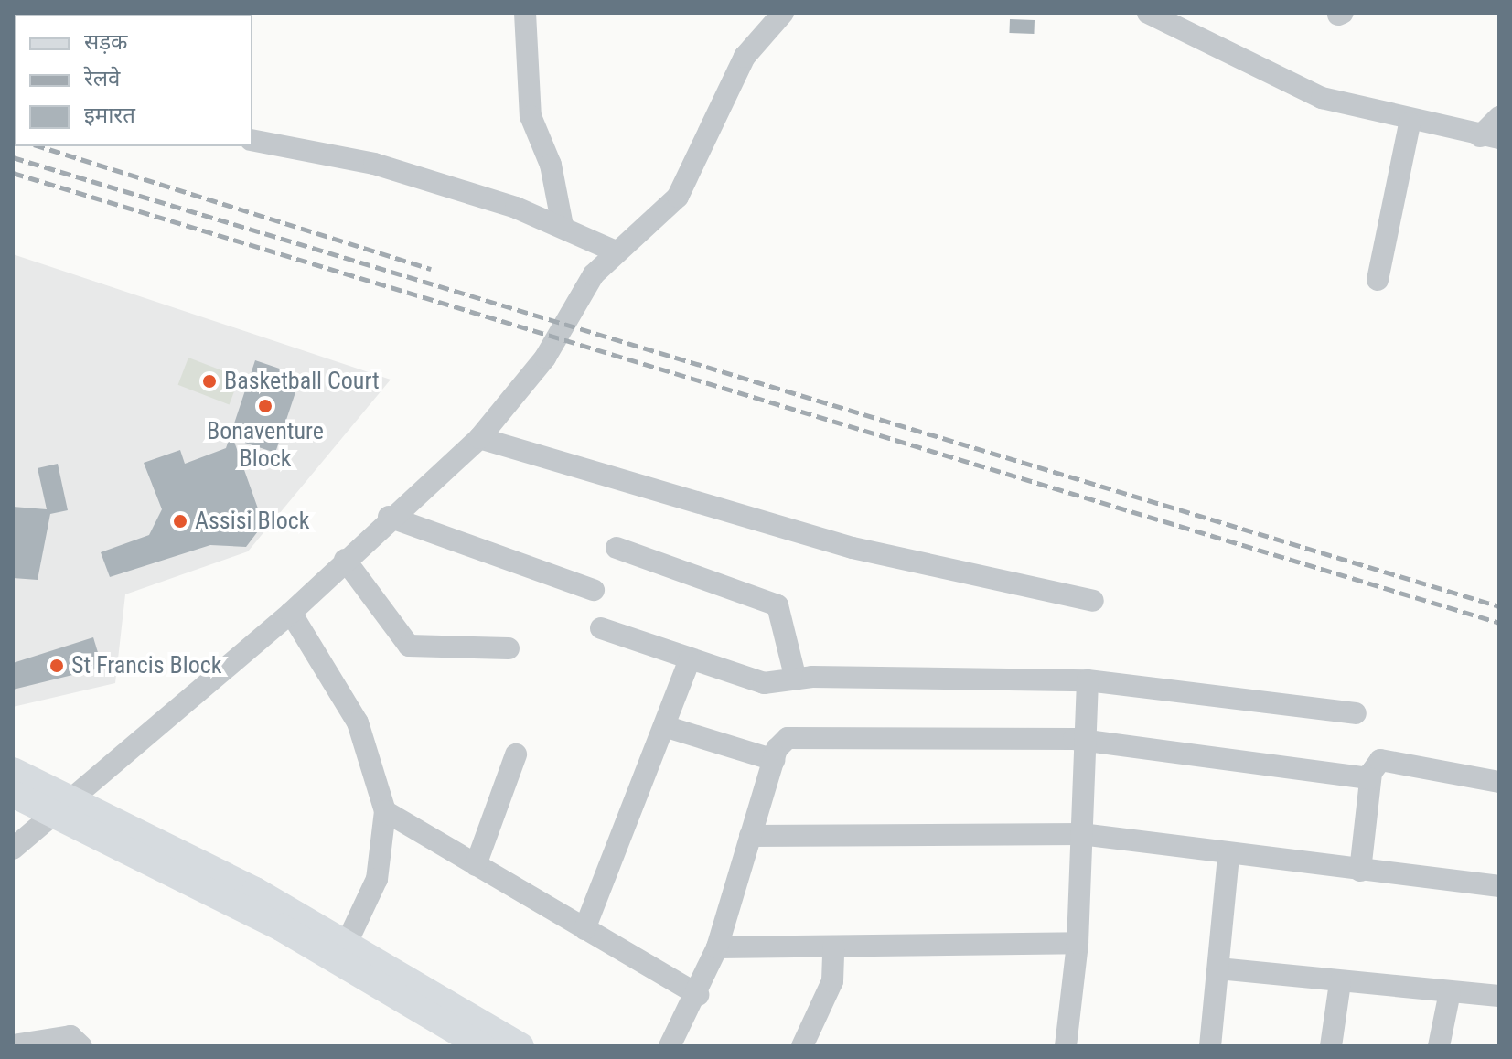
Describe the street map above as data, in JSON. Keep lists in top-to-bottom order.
{
  "places": [
    "Basketball Court",
    "Bonaventure Block",
    "Assisi Block",
    "St Francis Block"
  ],
  "legend": ["सड़क", "रेलवे", "इमारत"]
}
